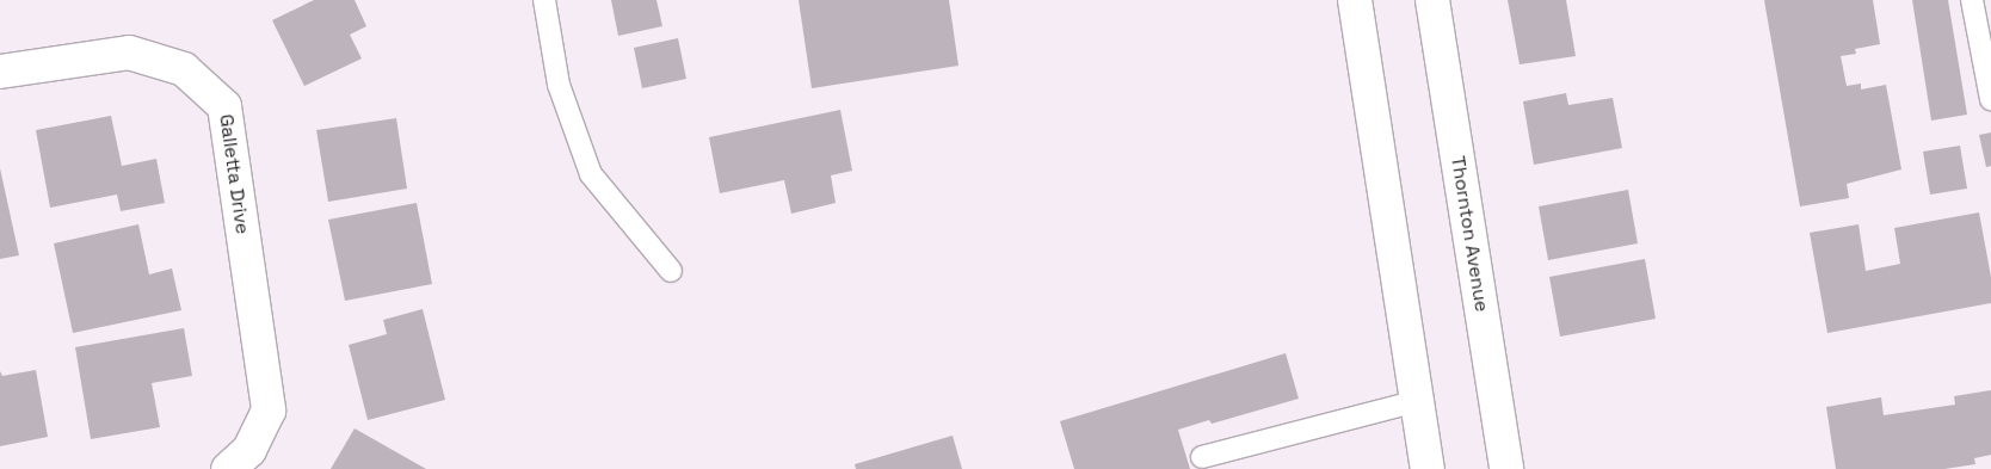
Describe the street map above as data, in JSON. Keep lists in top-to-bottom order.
{
  "streets": {
    "main road": ["Galletta Drive", "Thornton Avenue"]
  }
}
